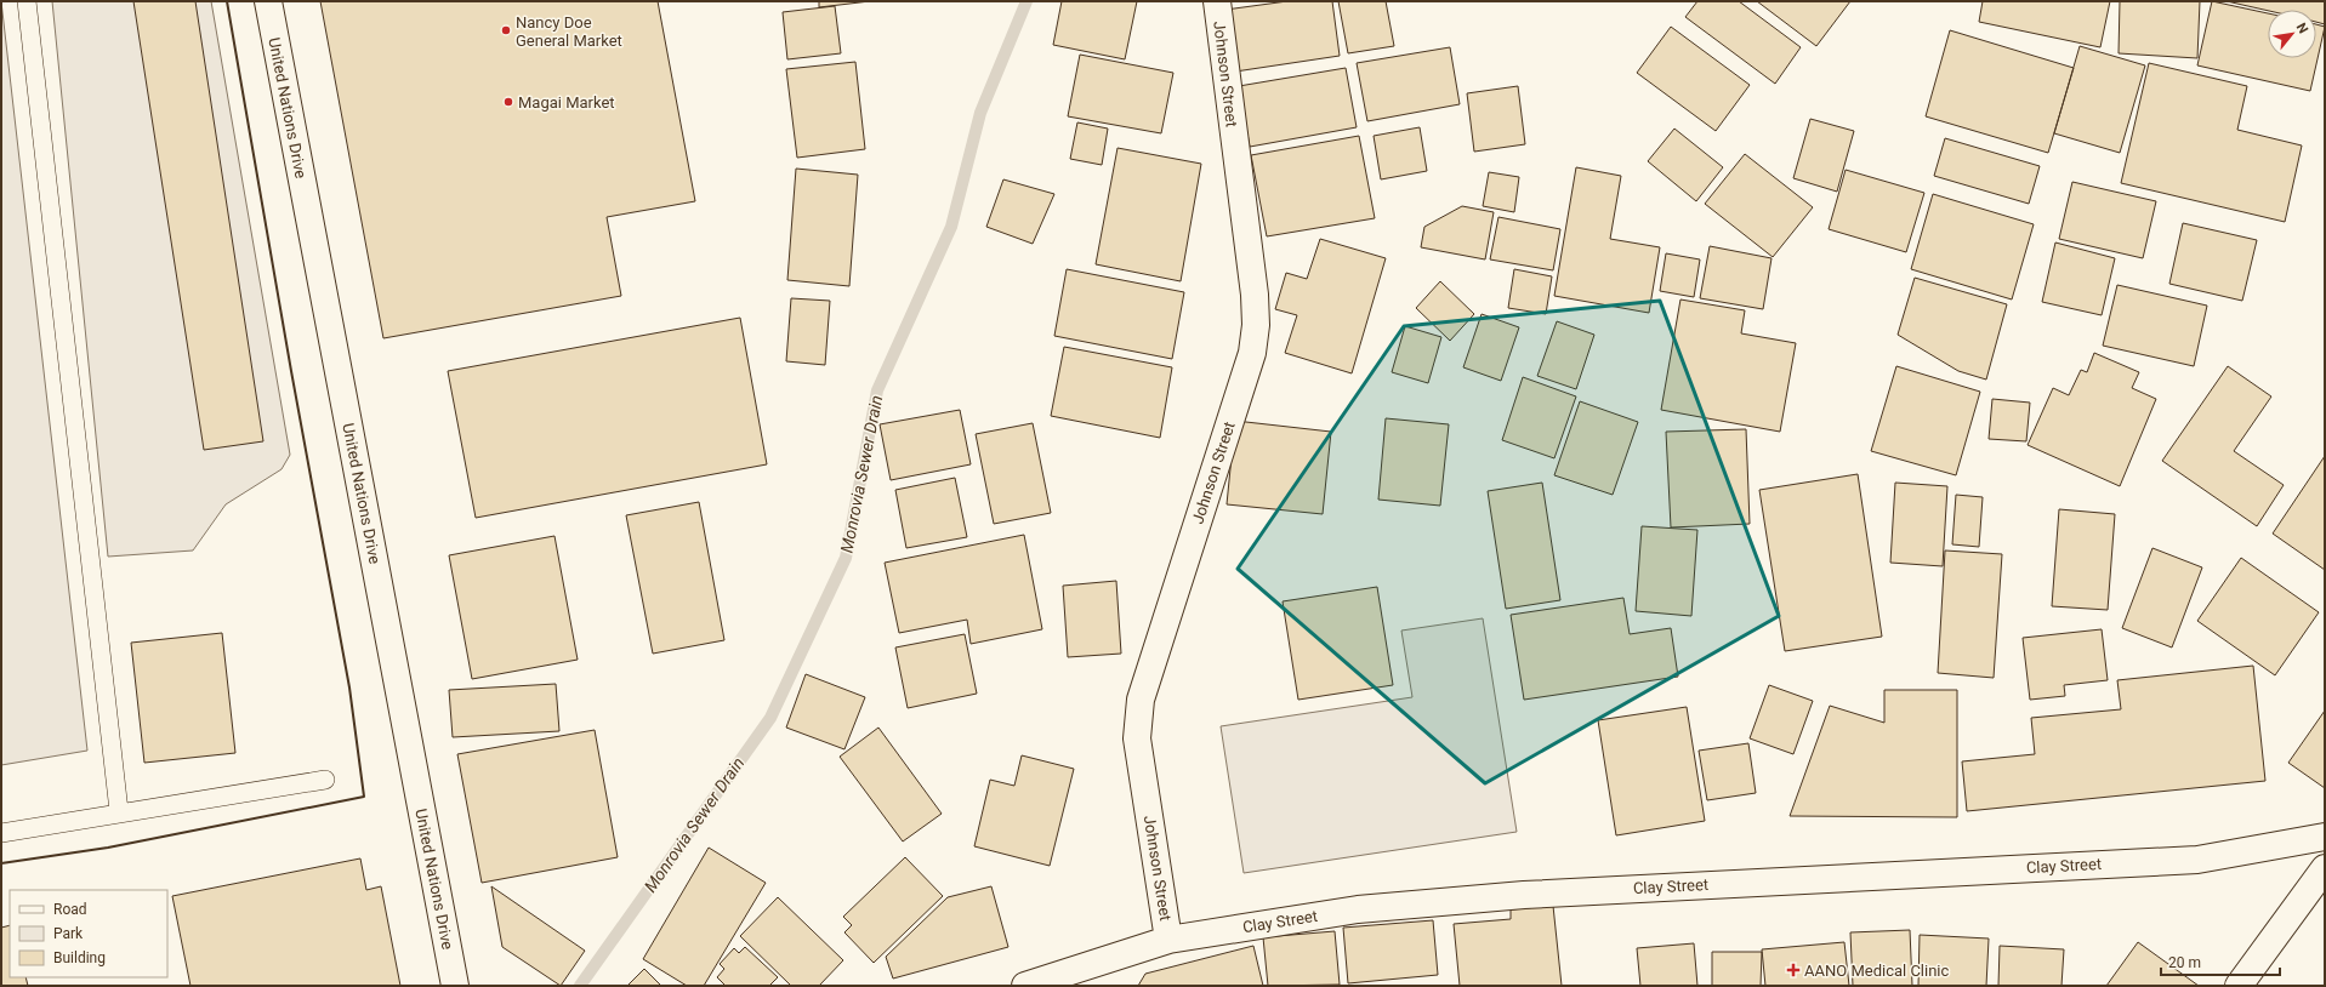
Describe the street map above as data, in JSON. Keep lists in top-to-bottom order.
{
  "streets": {
    "street": ["Johnson Street", "United Nations Drive", "Clay Street"]
  },
  "crossings": [
    ["Johnson Street", "Clay Street"]
  ],
  "water": ["Monrovia Sewer Drain"],
  "places": {
    "other": ["Nancy Doe General Market", "Magai Market"],
    "health": ["AANO Medical Clinic"]
  },
  "legend": ["Road", "Park", "Building"],
  "scale_bar": "20 m",
  "north": "top right"
}
